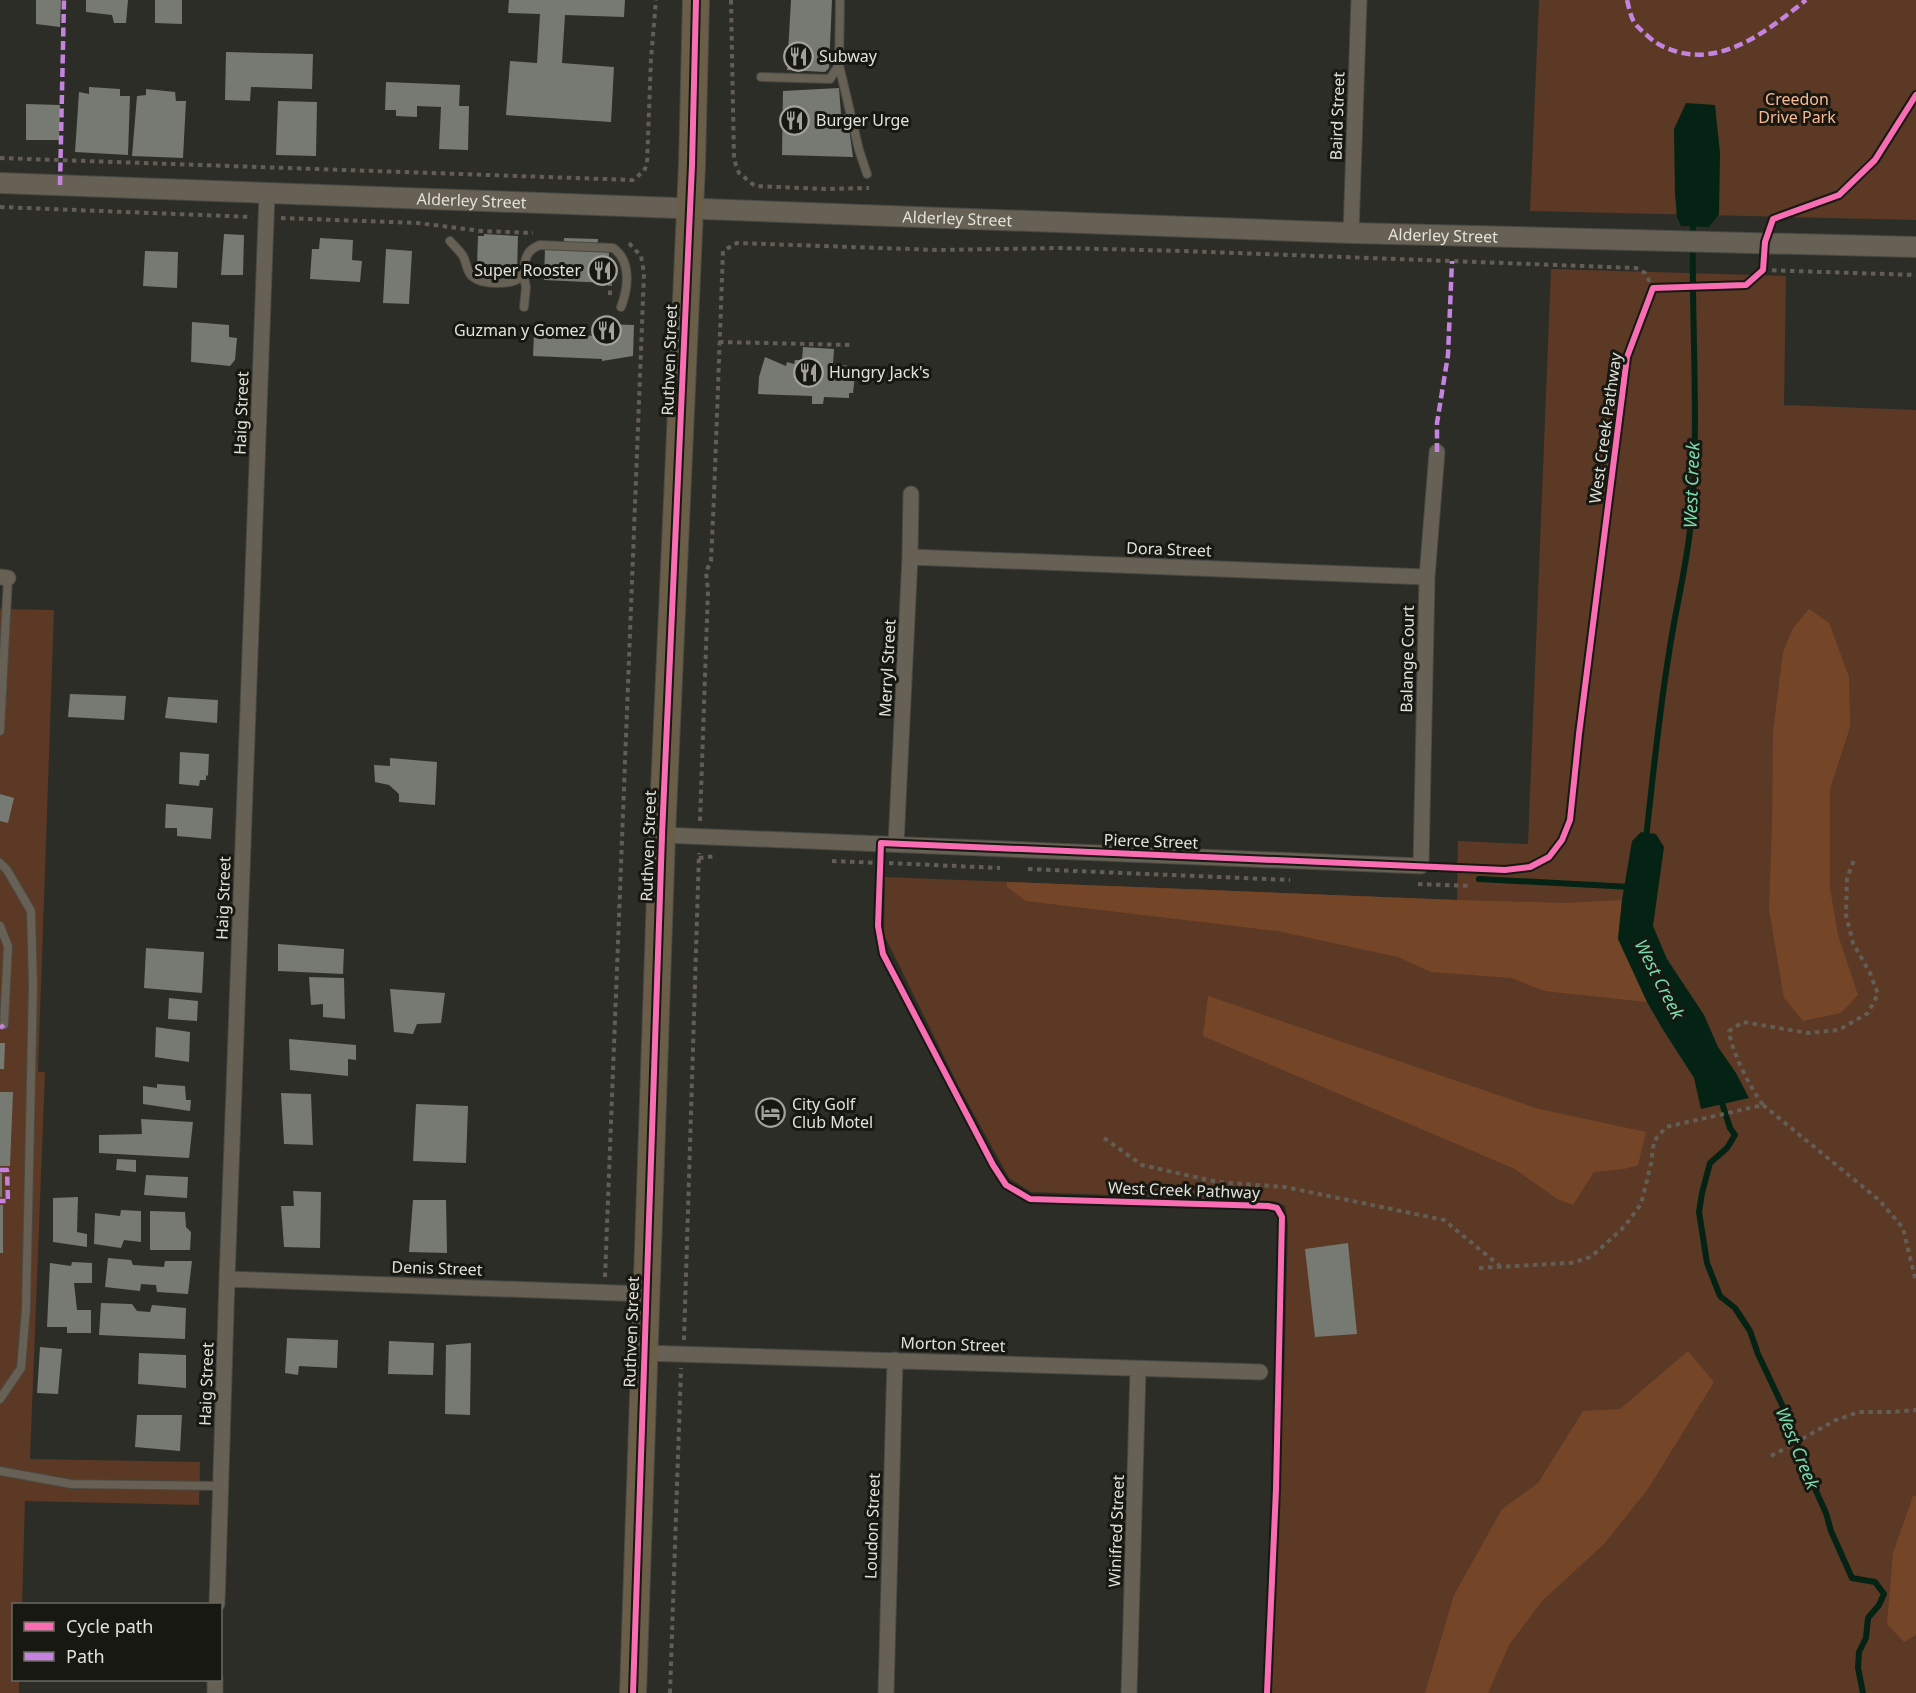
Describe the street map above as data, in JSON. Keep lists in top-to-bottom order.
{
  "streets": {
    "highway": ["Ruthven Street"],
    "street": [
      "Baird Street",
      "Alderley Street",
      "Haig Street",
      "Dora Street",
      "Balange Court",
      "Merryl Street",
      "Pierce Street",
      "Denis Street",
      "Morton Street",
      "Loudon Street",
      "Winifred Street"
    ],
    "cycle path": ["West Creek Pathway"]
  },
  "crossings": [
    ["Baird Street", "Alderley Street"],
    ["Alderley Street", "Ruthven Street"],
    ["Alderley Street", "Haig Street"],
    ["Ruthven Street", "Pierce Street"],
    ["Ruthven Street", "Denis Street"],
    ["Ruthven Street", "Morton Street"],
    ["Haig Street", "Denis Street"],
    ["Dora Street", "Balange Court"],
    ["Dora Street", "Merryl Street"],
    ["Balange Court", "Pierce Street"],
    ["Merryl Street", "Pierce Street"],
    ["Morton Street", "Loudon Street"],
    ["Morton Street", "Winifred Street"]
  ],
  "water": ["West Creek"],
  "parks": ["Creedon Drive Park"],
  "places": {
    "restaurant": [
      "Subway",
      "Burger Urge",
      "Super Rooster",
      "Guzman y Gomez",
      "Hungry Jack's"
    ],
    "hotel": ["City Golf Club Motel"]
  },
  "legend": ["Cycle path", "Path"]
}
